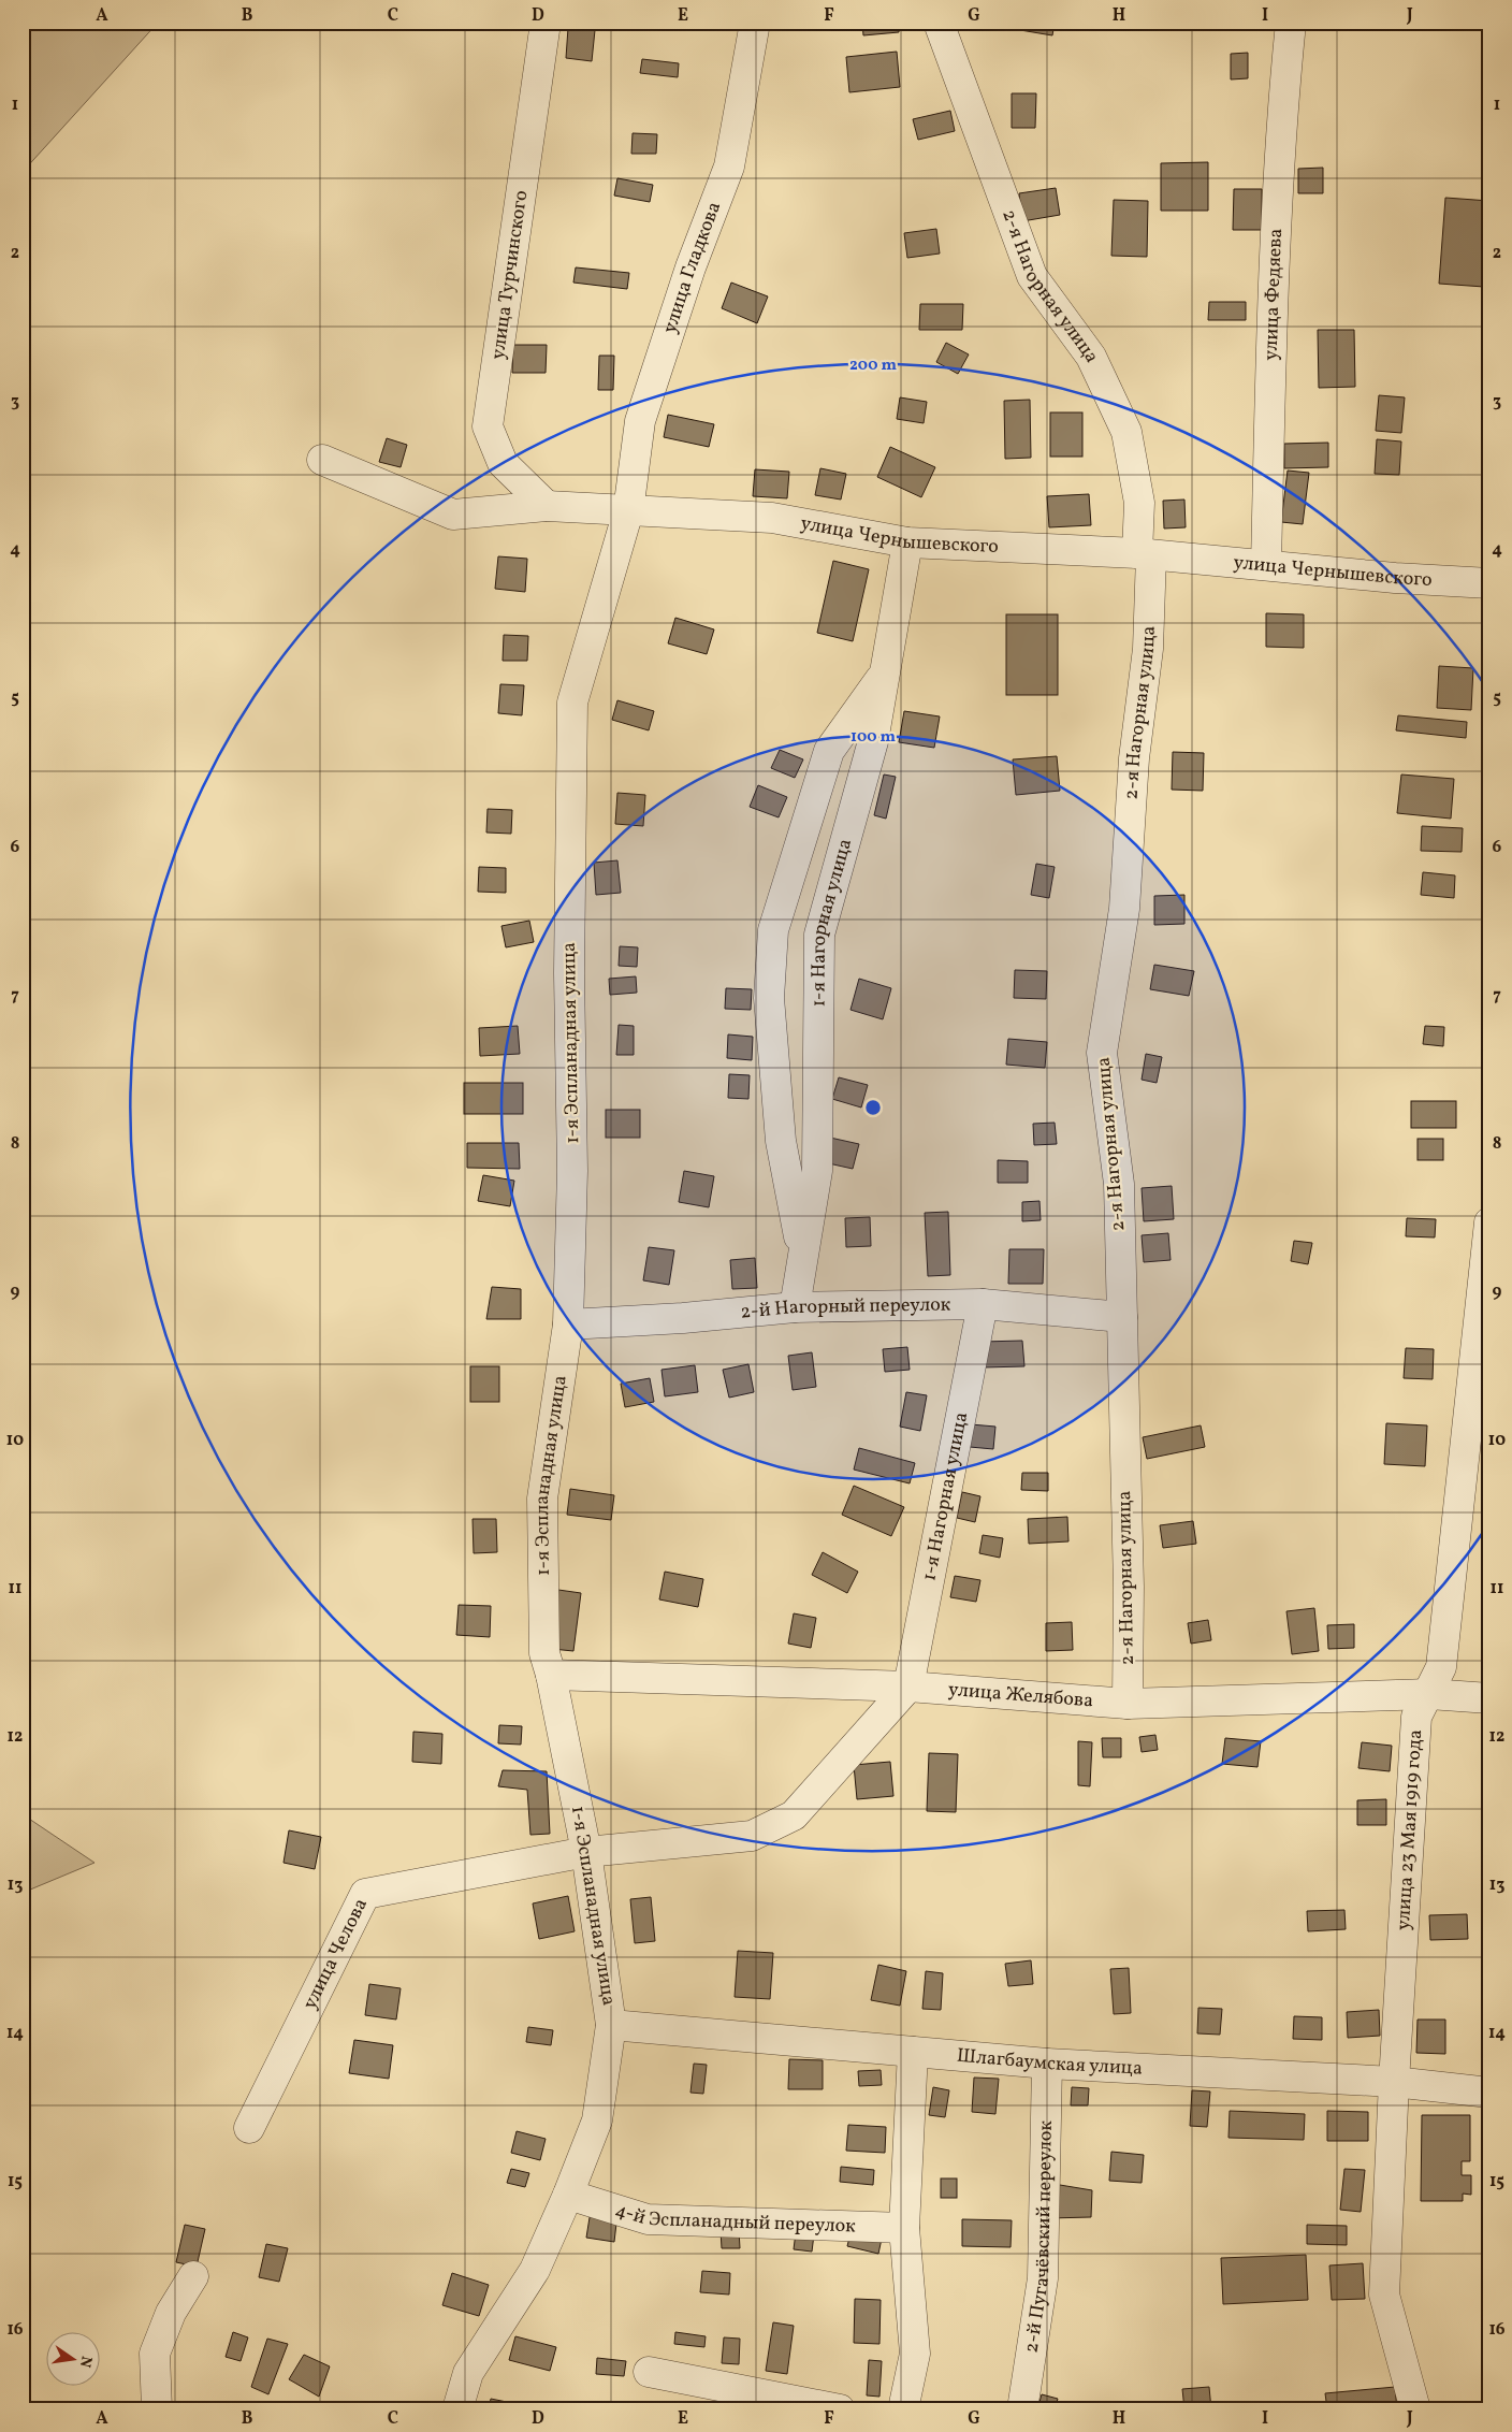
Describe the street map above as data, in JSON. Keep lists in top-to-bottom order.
{
  "streets": {
    "street": [
      "улица Гладкова",
      "улица Турчинского",
      "2-я Нагорная улица",
      "улица Федяева",
      "улица Чернышевского",
      "1-я Нагорная улица",
      "1-я Эспланадная улица",
      "2-й Нагорный переулок",
      "улица Желябова",
      "улица 23 Мая 1919 года",
      "улица Челова",
      "Шлагбаумская улица",
      "4-й Эспланадный переулок",
      "2-й Пугачёвский переулок"
    ]
  },
  "crossings": [
    ["улица Гладкова", "улица Чернышевского"],
    ["улица Гладкова", "1-я Эспланадная улица"],
    ["улица Турчинского", "улица Чернышевского"],
    ["2-я Нагорная улица", "улица Чернышевского"],
    ["2-я Нагорная улица", "2-й Нагорный переулок"],
    ["2-я Нагорная улица", "улица Желябова"],
    ["улица Федяева", "улица Чернышевского"],
    ["улица Чернышевского", "1-я Нагорная улица"],
    ["улица Чернышевского", "1-я Эспланадная улица"],
    ["1-я Нагорная улица", "2-й Нагорный переулок"],
    ["1-я Нагорная улица", "улица Желябова"],
    ["1-я Эспланадная улица", "2-й Нагорный переулок"],
    ["1-я Эспланадная улица", "улица Желябова"],
    ["1-я Эспланадная улица", "улица Челова"],
    ["1-я Эспланадная улица", "Шлагбаумская улица"],
    ["1-я Эспланадная улица", "4-й Эспланадный переулок"],
    ["улица Желябова", "улица 23 Мая 1919 года"],
    ["улица 23 Мая 1919 года", "Шлагбаумская улица"],
    ["Шлагбаумская улица", "2-й Пугачёвский переулок"]
  ],
  "north": "right",
  "grid": {
    "columns": [
      "A",
      "B",
      "C",
      "D",
      "E",
      "F",
      "G",
      "H",
      "I",
      "J"
    ],
    "rows": [
      "1",
      "2",
      "3",
      "4",
      "5",
      "6",
      "7",
      "8",
      "9",
      "10",
      "11",
      "12",
      "13",
      "14",
      "15",
      "16"
    ]
  },
  "rings": ["200 m", "100 m"]
}
